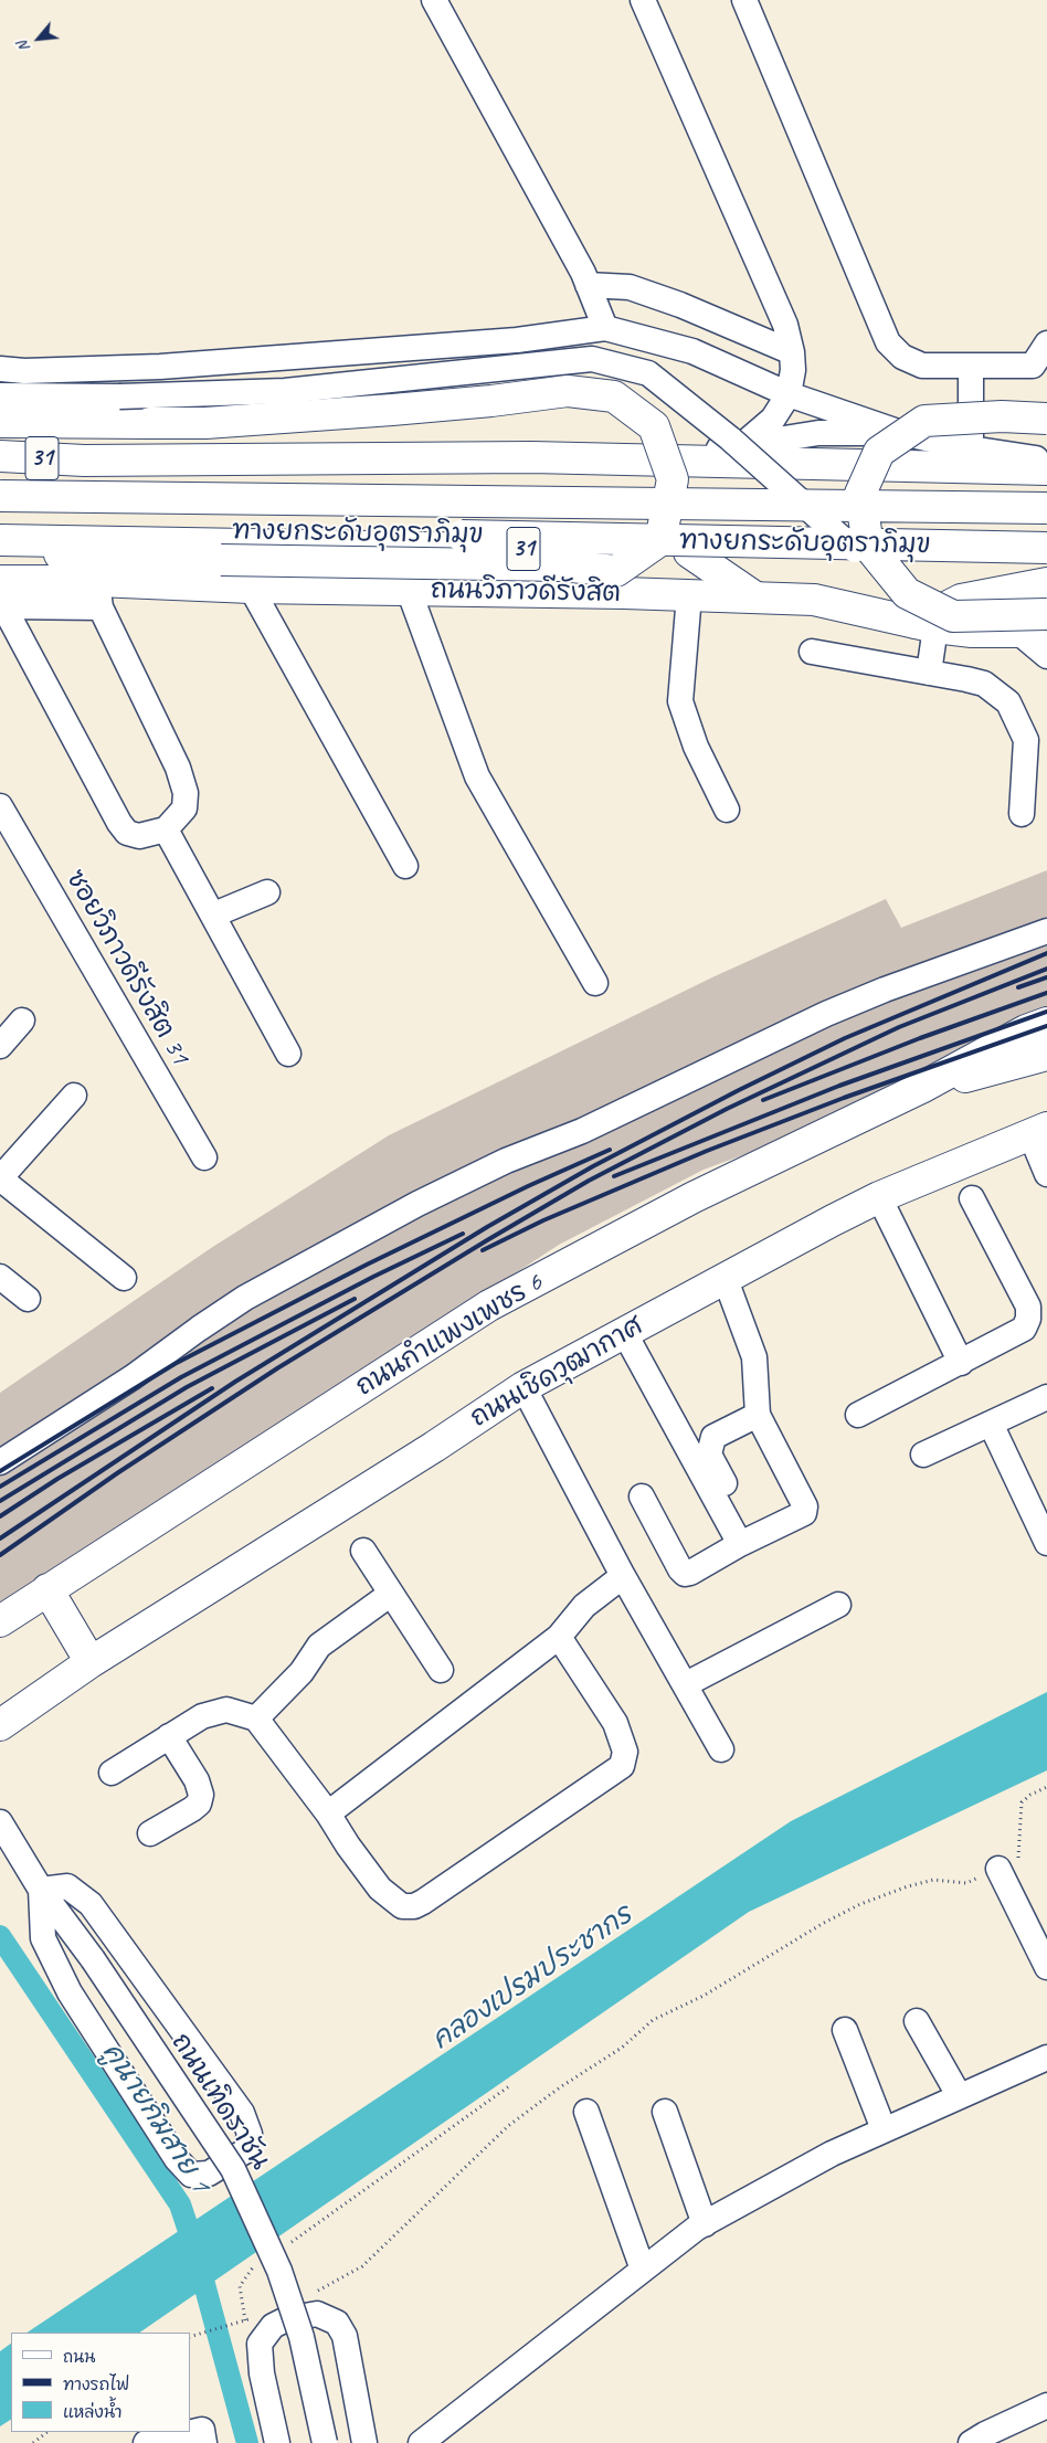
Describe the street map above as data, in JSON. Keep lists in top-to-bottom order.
{
  "streets": {
    "main road": [
      "31",
      "ทางยกระดับอุตราภิมุข",
      "ถนนวิภาวดีรังสิต",
      "ถนนกำแพงเพชร 6",
      "ถนนเชิดวุฒากาศ"
    ],
    "street": ["ซอยวิภาวดีรังสิต 31", "ถนนเทิดราชัน"]
  },
  "water": ["คลองเปรมประชากร", "คูนายกิมสาย 1"],
  "legend": ["ถนน", "ทางรถไฟ", "แหล่งน้ำ"],
  "north": "bottom left"
}
